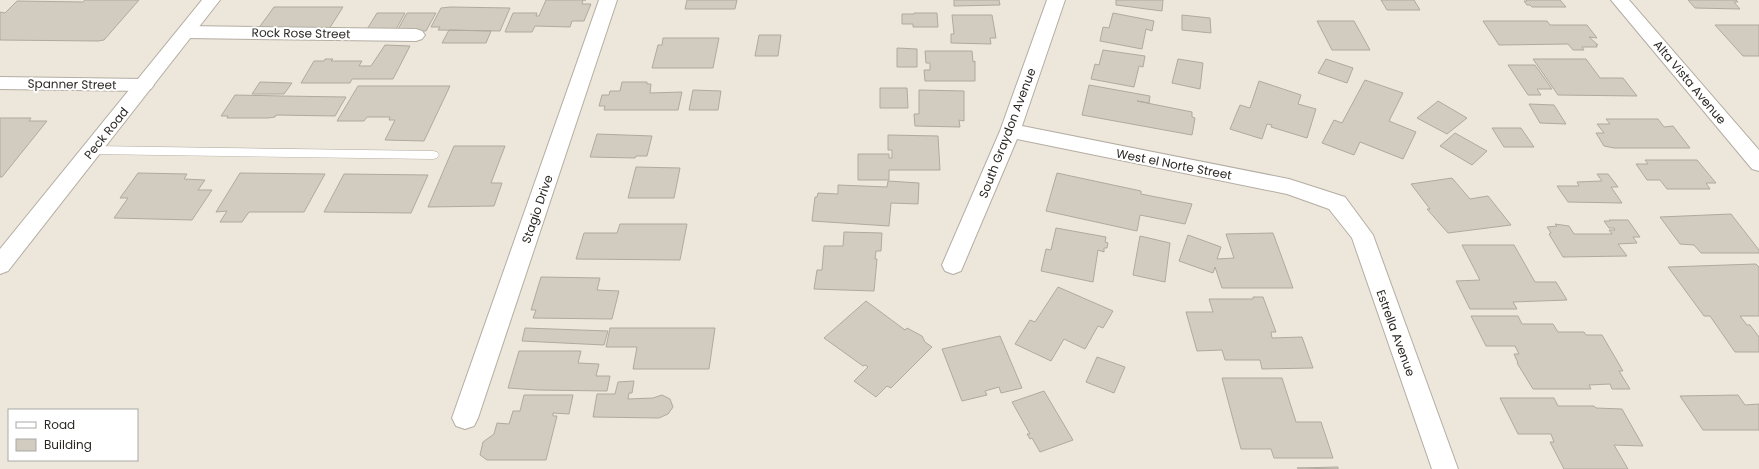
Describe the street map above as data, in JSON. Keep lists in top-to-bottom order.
{
  "streets": {
    "street": [
      "Rock Rose Street",
      "Alta Vista Avenue",
      "Spanner Street",
      "Peck Road",
      "South Graydon Avenue",
      "West el Norte Street",
      "Stagio Drive",
      "Estrella Avenue"
    ]
  },
  "crossings": [
    ["Rock Rose Street", "Peck Road"],
    ["Spanner Street", "Peck Road"],
    ["South Graydon Avenue", "West el Norte Street"],
    ["West el Norte Street", "Estrella Avenue"]
  ],
  "legend": ["Road", "Building"]
}
